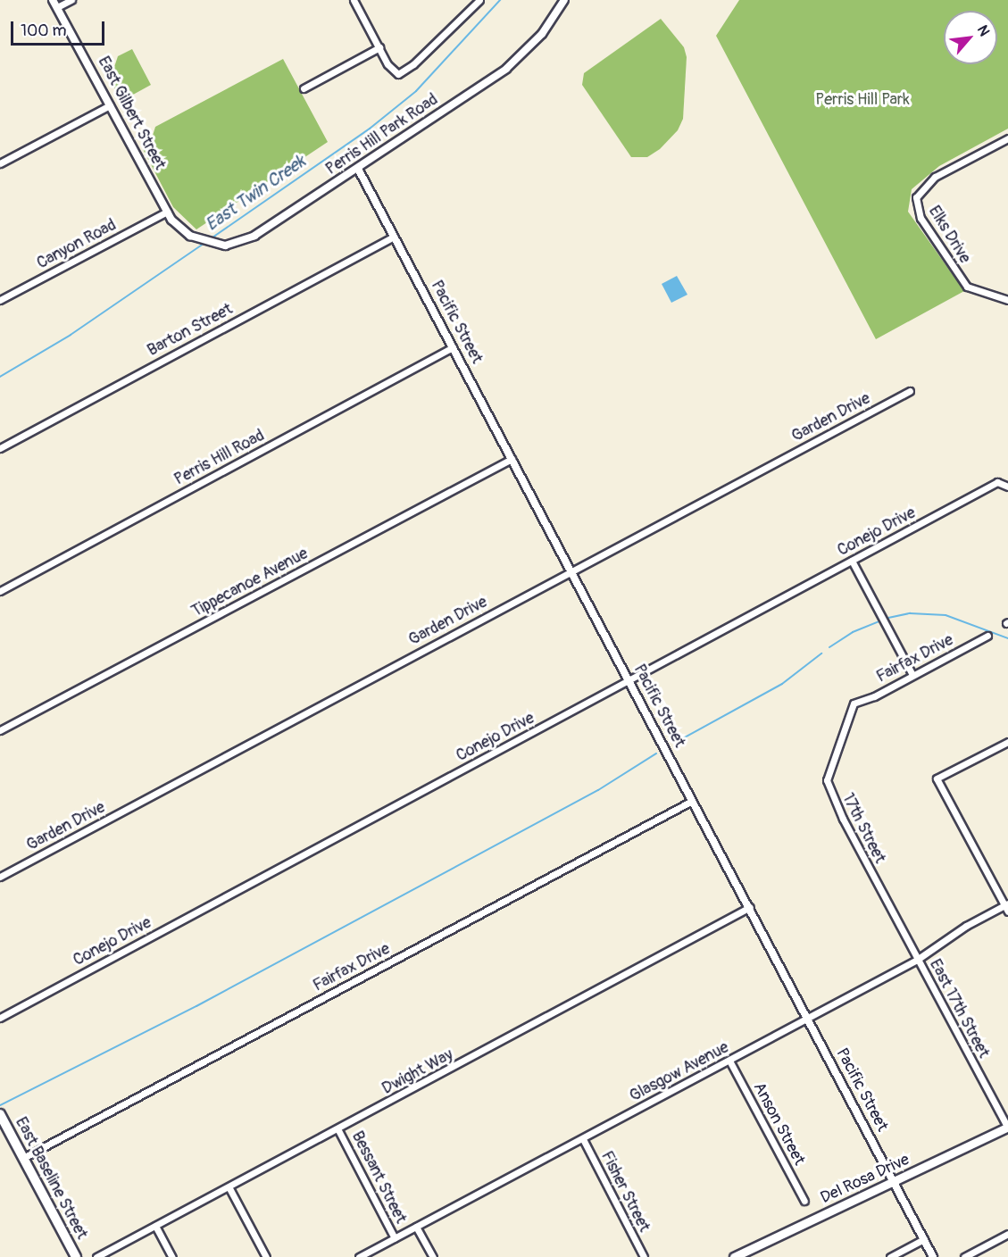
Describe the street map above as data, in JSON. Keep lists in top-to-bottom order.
{
  "streets": {
    "main road": ["East Baseline Street", "Del Rosa Drive"],
    "street": [
      "East Gilbert Street",
      "Perris Hill Park Road",
      "Elks Drive",
      "Canyon Road",
      "Pacific Street",
      "Barton Street",
      "Garden Drive",
      "Perris Hill Road",
      "Conejo Drive",
      "Tippecanoe Avenue",
      "Fairfax Drive",
      "17th Street",
      "East 17th Street",
      "Dwight Way",
      "Glasgow Avenue",
      "Anson Street",
      "Bessant Street",
      "Fisher Street"
    ]
  },
  "crossings": [
    ["East Gilbert Street", "Perris Hill Park Road"],
    ["East Gilbert Street", "Canyon Road"],
    ["Perris Hill Park Road", "Pacific Street"],
    ["Pacific Street", "Barton Street"],
    ["Pacific Street", "Garden Drive"],
    ["Pacific Street", "Perris Hill Road"],
    ["Pacific Street", "Conejo Drive"],
    ["Pacific Street", "Tippecanoe Avenue"],
    ["Pacific Street", "Fairfax Drive"],
    ["Pacific Street", "Dwight Way"],
    ["Pacific Street", "Glasgow Avenue"],
    ["Pacific Street", "Del Rosa Drive"],
    ["Fairfax Drive", "17th Street"],
    ["Fairfax Drive", "East Baseline Street"],
    ["17th Street", "East 17th Street"],
    ["17th Street", "Glasgow Avenue"],
    ["East 17th Street", "Glasgow Avenue"],
    ["East 17th Street", "Del Rosa Drive"],
    ["Dwight Way", "Bessant Street"],
    ["Glasgow Avenue", "Anson Street"],
    ["Glasgow Avenue", "Bessant Street"],
    ["Glasgow Avenue", "Fisher Street"]
  ],
  "water": ["East Twin Creek"],
  "parks": ["Perris Hill Park"],
  "scale_bar": "100 m",
  "north": "top right"
}
